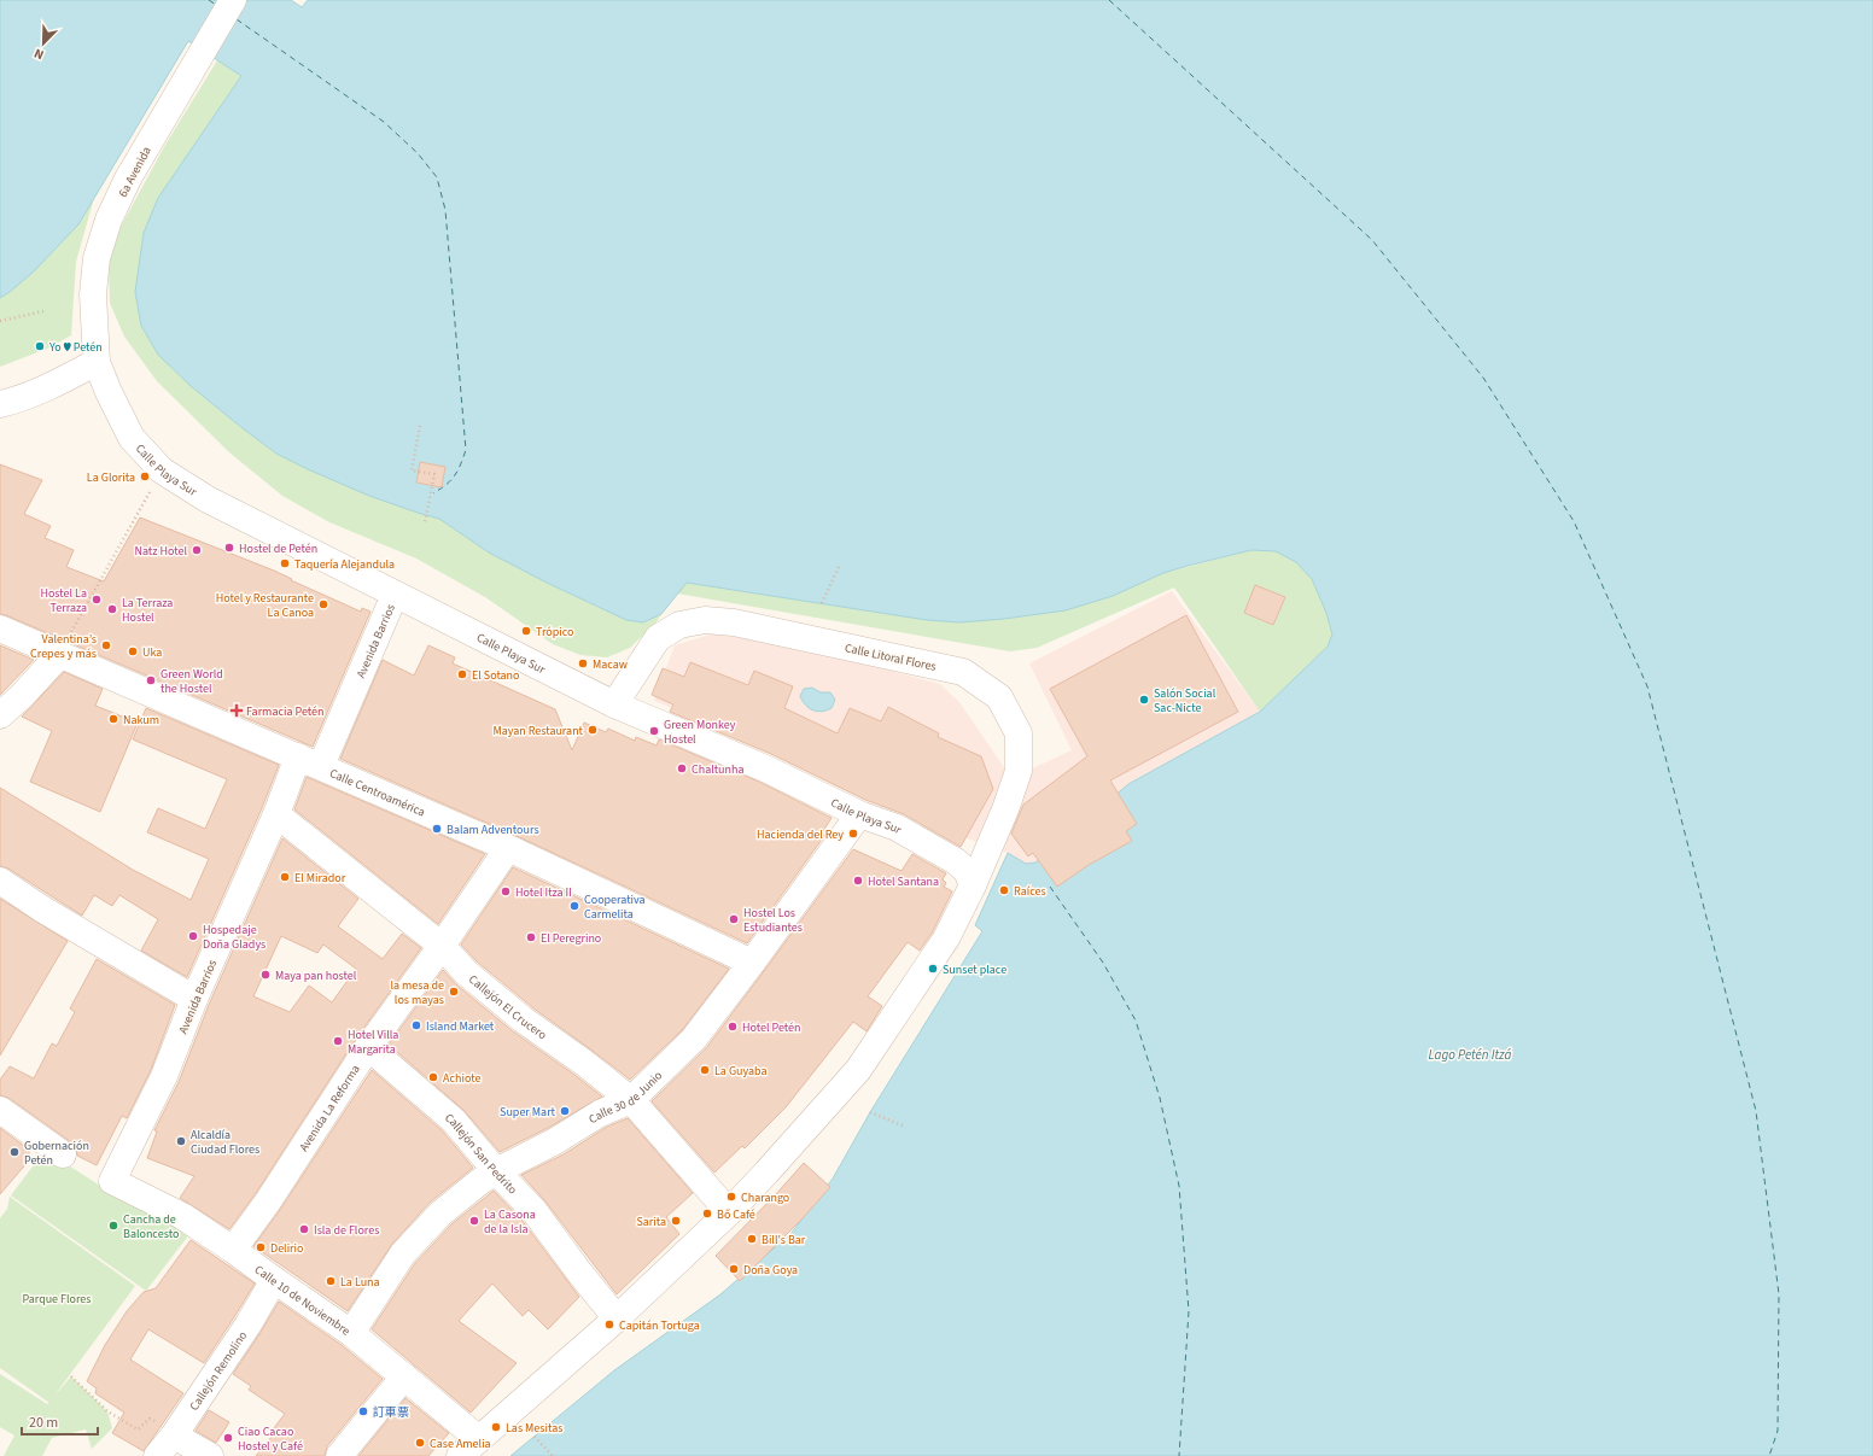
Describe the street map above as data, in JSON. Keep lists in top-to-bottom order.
{
  "streets": {
    "street": [
      "6a Avenida",
      "Calle Playa Sur",
      "Avenida Barrios",
      "Calle Litoral Flores",
      "Calle Centroamérica",
      "Callejón El Crucero",
      "Calle 30 de Junio",
      "Avenida La Reforma",
      "Callejón San Pedrito",
      "Calle 10 de Noviembre",
      "Callejón Remolino"
    ]
  },
  "crossings": [
    ["6a Avenida", "Calle Playa Sur"],
    ["Calle Playa Sur", "Avenida Barrios"],
    ["Calle Playa Sur", "Calle Litoral Flores"],
    ["Calle Playa Sur", "Calle 30 de Junio"],
    ["Avenida Barrios", "Calle Centroamérica"],
    ["Avenida Barrios", "Callejón El Crucero"],
    ["Avenida Barrios", "Calle 10 de Noviembre"],
    ["Calle Litoral Flores", "Callejón El Crucero"],
    ["Calle Litoral Flores", "Callejón San Pedrito"],
    ["Calle Litoral Flores", "Calle 10 de Noviembre"],
    ["Calle Centroamérica", "Calle 30 de Junio"],
    ["Calle Centroamérica", "Avenida La Reforma"],
    ["Callejón El Crucero", "Calle 30 de Junio"],
    ["Callejón El Crucero", "Avenida La Reforma"],
    ["Calle 30 de Junio", "Callejón San Pedrito"],
    ["Calle 30 de Junio", "Calle 10 de Noviembre"],
    ["Avenida La Reforma", "Callejón San Pedrito"],
    ["Avenida La Reforma", "Calle 10 de Noviembre"],
    ["Calle 10 de Noviembre", "Callejón Remolino"]
  ],
  "water": ["Lago Petén Itzá"],
  "parks": ["Parque Flores"],
  "places": {
    "other": [
      "Yo ♥ Petén",
      "La Glorita",
      "Hostel de Petén",
      "Natz Hotel",
      "Taquería Alejandula",
      "Hostel La Terraza",
      "Hotel y Restaurante La Canoa",
      "La Terraza Hostel",
      "Trópico",
      "Valentina’s Crepes y más",
      "Uka",
      "Macaw",
      "El Sotano",
      "Green World the Hostel",
      "Salón Social Sac-Nicte",
      "Nakum",
      "Mayan Restaurant",
      "Green Monkey Hostel",
      "Chaltunha",
      "Balam Adventours",
      "Hacienda del Rey",
      "El Mirador",
      "Hotel Santana",
      "Raíces",
      "Hotel Itza II",
      "Cooperativa Carmelita",
      "Hostel Los Estudiantes",
      "Hospedaje Doña Gladys",
      "El Peregrino",
      "Sunset place",
      "Maya pan hostel",
      "la mesa de los mayas",
      "Island Market",
      "Hotel Petén",
      "Hotel Villa Margarita",
      "La Guyaba",
      "Achiote",
      "Super Mart",
      "Alcaldía Ciudad Flores",
      "Gobernación Petén",
      "Charango",
      "Bő Café",
      "La Casona de la Isla",
      "Sarita",
      "Cancha de Baloncesto",
      "Isla de Flores",
      "Bill's Bar",
      "Delirio",
      "Doña Goya",
      "La Luna",
      "Capitán Tortuga",
      "訂車票",
      "Las Mesitas",
      "Ciao Cacao Hostel y Café",
      "Case Amelia"
    ],
    "health": ["Farmacia Petén"]
  },
  "scale_bar": "20 m",
  "north": "bottom left"
}
